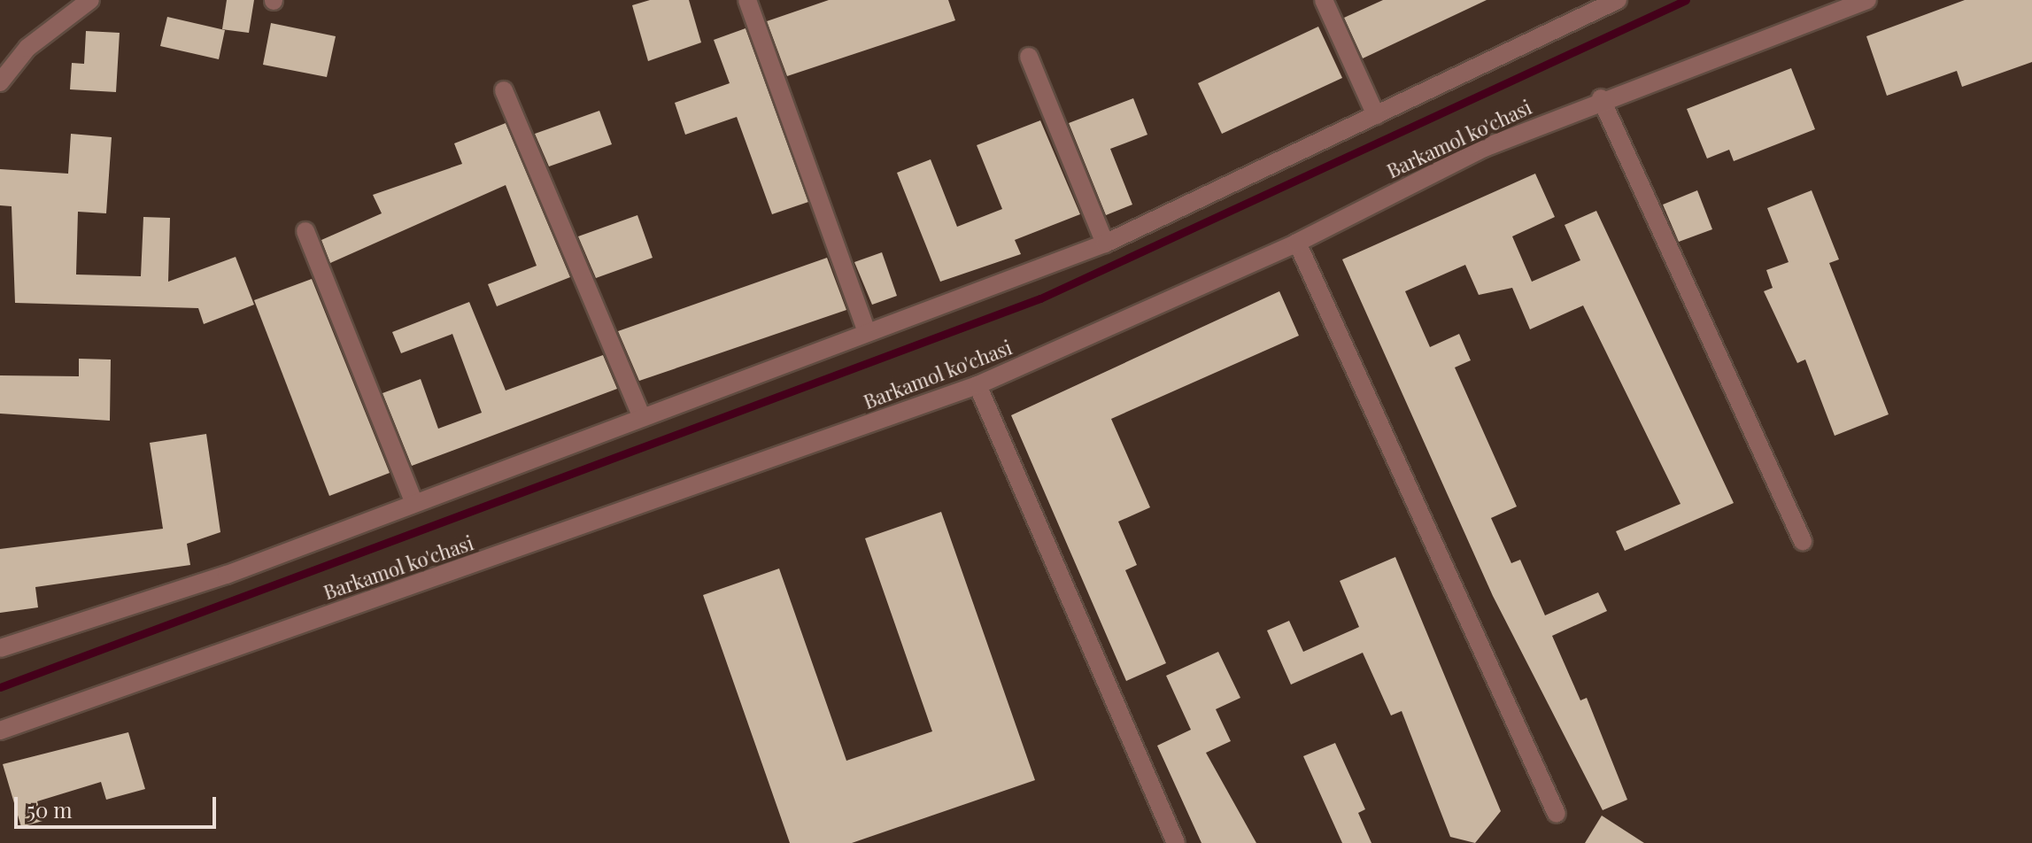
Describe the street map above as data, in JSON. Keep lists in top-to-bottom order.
{
  "streets": {
    "street": ["Barkamol ko'chasi"]
  },
  "scale_bar": "50 m"
}
